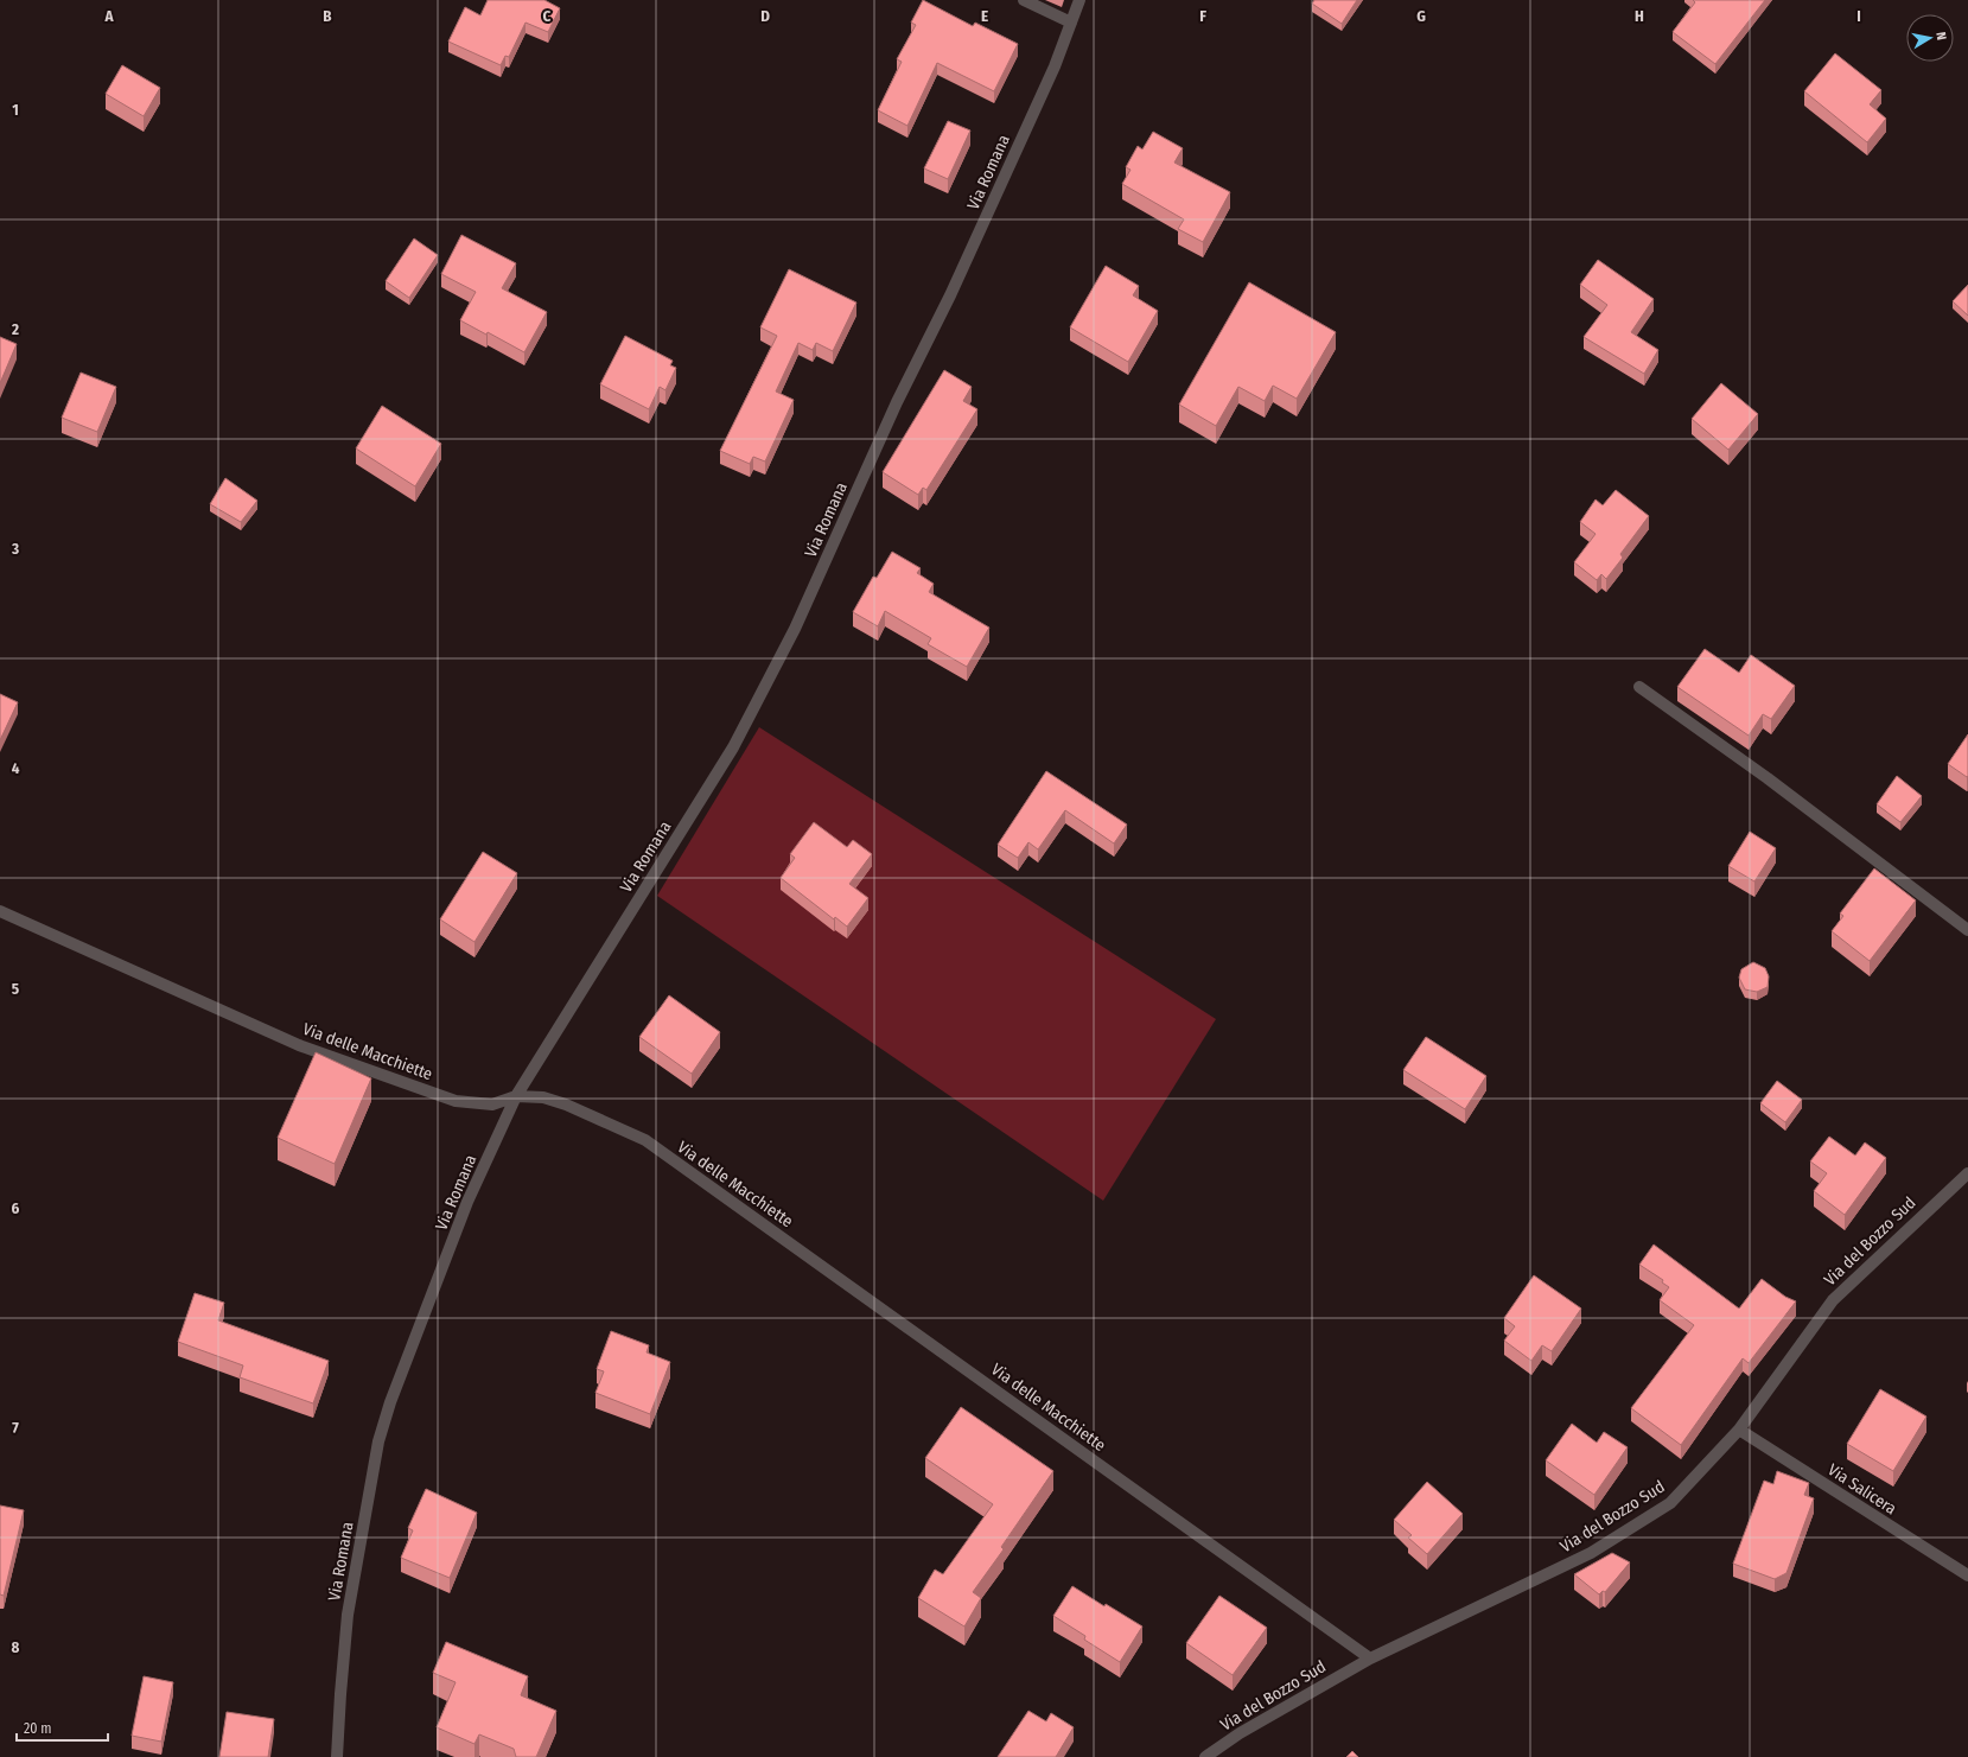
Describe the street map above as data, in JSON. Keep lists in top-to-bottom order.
{
  "streets": {
    "street": [
      "Via Romana",
      "Via delle Macchiette",
      "Via del Bozzo Sud",
      "Via Salicera"
    ]
  },
  "crossings": [
    ["Via Romana", "Via delle Macchiette"],
    ["Via delle Macchiette", "Via del Bozzo Sud"],
    ["Via del Bozzo Sud", "Via Salicera"]
  ],
  "scale_bar": "20 m",
  "north": "right",
  "grid": {
    "columns": [
      "A",
      "B",
      "C",
      "D",
      "E",
      "F",
      "G",
      "H",
      "I"
    ],
    "rows": [
      "1",
      "2",
      "3",
      "4",
      "5",
      "6",
      "7",
      "8"
    ]
  }
}
